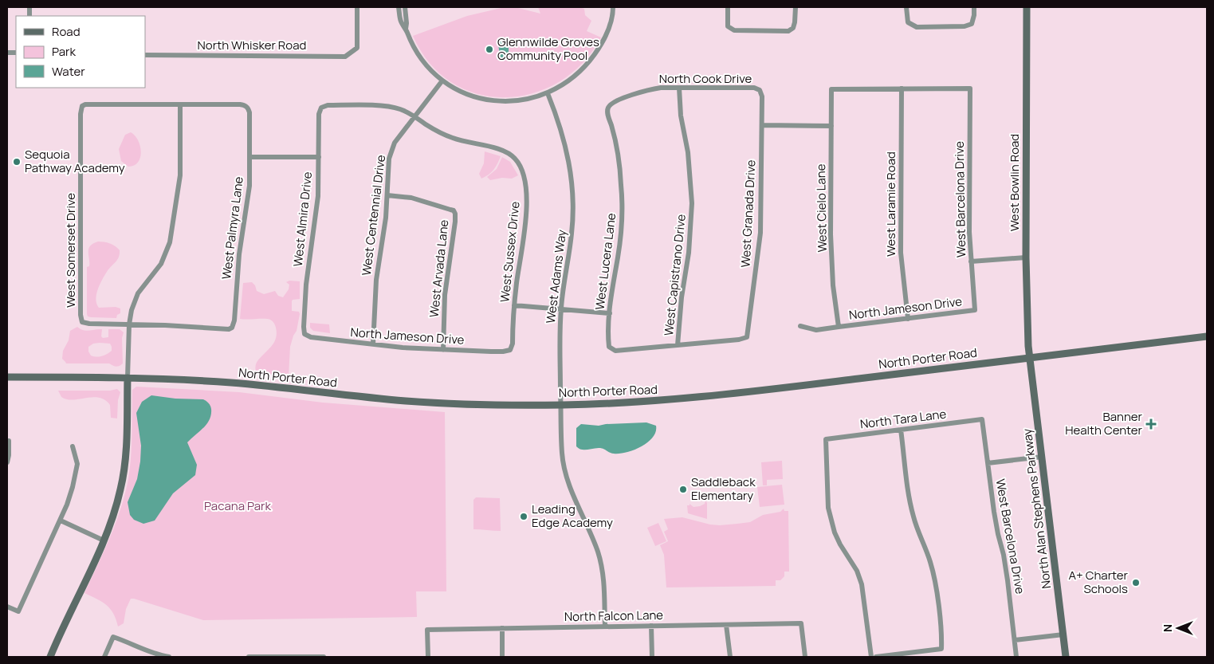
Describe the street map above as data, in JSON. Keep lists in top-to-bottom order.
{
  "streets": {
    "street": [
      "North Whisker Road",
      "North Cook Drive",
      "West Bowlin Road",
      "West Barcelona Drive",
      "West Laramie Road",
      "West Cielo Lane",
      "West Granada Drive",
      "West Centennial Drive",
      "West Almira Drive",
      "West Palmyra Lane",
      "West Somerset Drive",
      "West Sussex Drive",
      "West Lucera Lane",
      "West Arvada Lane",
      "West Capistrano Drive",
      "West Adams Way",
      "North Jameson Drive",
      "North Porter Road",
      "North Tara Lane",
      "North Alan Stephens Parkway",
      "North Falcon Lane"
    ]
  },
  "crossings": [
    ["North Cook Drive", "West Granada Drive"],
    ["North Cook Drive", "West Lucera Lane"],
    ["North Cook Drive", "West Capistrano Drive"],
    ["West Bowlin Road", "North Porter Road"],
    ["West Bowlin Road", "North Alan Stephens Parkway"],
    ["West Barcelona Drive", "West Laramie Road"],
    ["West Barcelona Drive", "West Cielo Lane"],
    ["West Barcelona Drive", "North Jameson Drive"],
    ["West Barcelona Drive", "North Tara Lane"],
    ["West Laramie Road", "West Cielo Lane"],
    ["West Laramie Road", "North Jameson Drive"],
    ["West Cielo Lane", "North Jameson Drive"],
    ["West Granada Drive", "West Lucera Lane"],
    ["West Granada Drive", "West Capistrano Drive"],
    ["West Centennial Drive", "West Almira Drive"],
    ["West Centennial Drive", "West Sussex Drive"],
    ["West Centennial Drive", "West Arvada Lane"],
    ["West Centennial Drive", "North Jameson Drive"],
    ["West Almira Drive", "West Sussex Drive"],
    ["West Almira Drive", "North Jameson Drive"],
    ["West Palmyra Lane", "West Somerset Drive"],
    ["West Sussex Drive", "North Jameson Drive"],
    ["West Lucera Lane", "West Capistrano Drive"],
    ["West Arvada Lane", "North Jameson Drive"],
    ["West Adams Way", "North Porter Road"],
    ["West Adams Way", "North Falcon Lane"],
    ["North Porter Road", "North Alan Stephens Parkway"]
  ],
  "parks": ["Pacana Park"],
  "places": {
    "other": [
      "Glennwilde Groves Community Pool",
      "Sequoia Pathway Academy",
      "Saddleback Elementary",
      "Leading Edge Academy",
      "A+ Charter Schools"
    ],
    "health": ["Banner Health Center"]
  },
  "legend": ["Road", "Park", "Water"],
  "north": "left"
}
